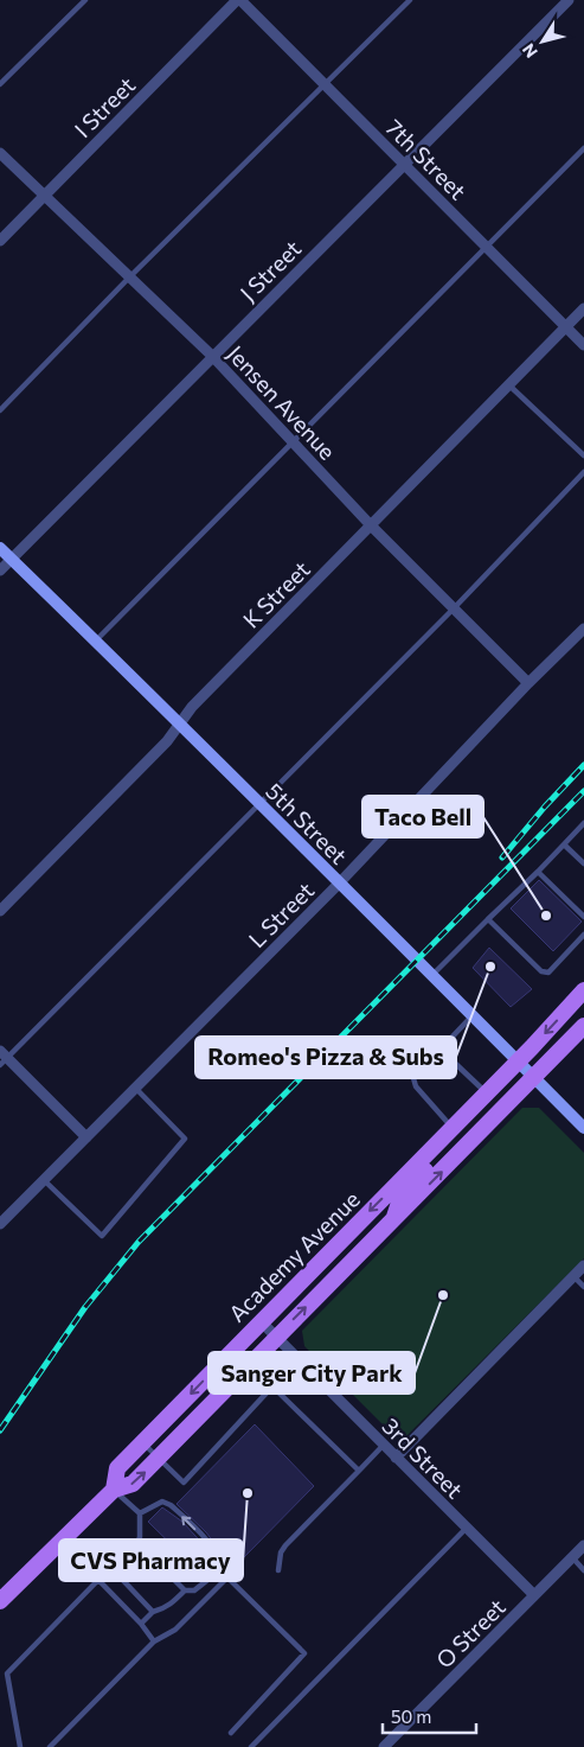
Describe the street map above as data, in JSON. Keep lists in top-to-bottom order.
{
  "streets": {
    "main road": ["Academy Avenue"],
    "street": [
      "I Street",
      "7th Street",
      "J Street",
      "Jensen Avenue",
      "K Street",
      "5th Street",
      "L Street",
      "3rd Street",
      "O Street"
    ]
  },
  "crossings": [
    ["I Street", "7th Street"],
    ["I Street", "Jensen Avenue"],
    ["7th Street", "J Street"],
    ["7th Street", "K Street"],
    ["J Street", "Jensen Avenue"],
    ["J Street", "5th Street"],
    ["Jensen Avenue", "K Street"],
    ["Jensen Avenue", "L Street"],
    ["K Street", "5th Street"],
    ["5th Street", "L Street"],
    ["5th Street", "Academy Avenue"],
    ["Academy Avenue", "3rd Street"],
    ["3rd Street", "O Street"]
  ],
  "places": [
    "Taco Bell",
    "Romeo's Pizza & Subs",
    "Sanger City Park",
    "CVS Pharmacy"
  ],
  "scale_bar": "50 m",
  "north": "bottom left"
}
